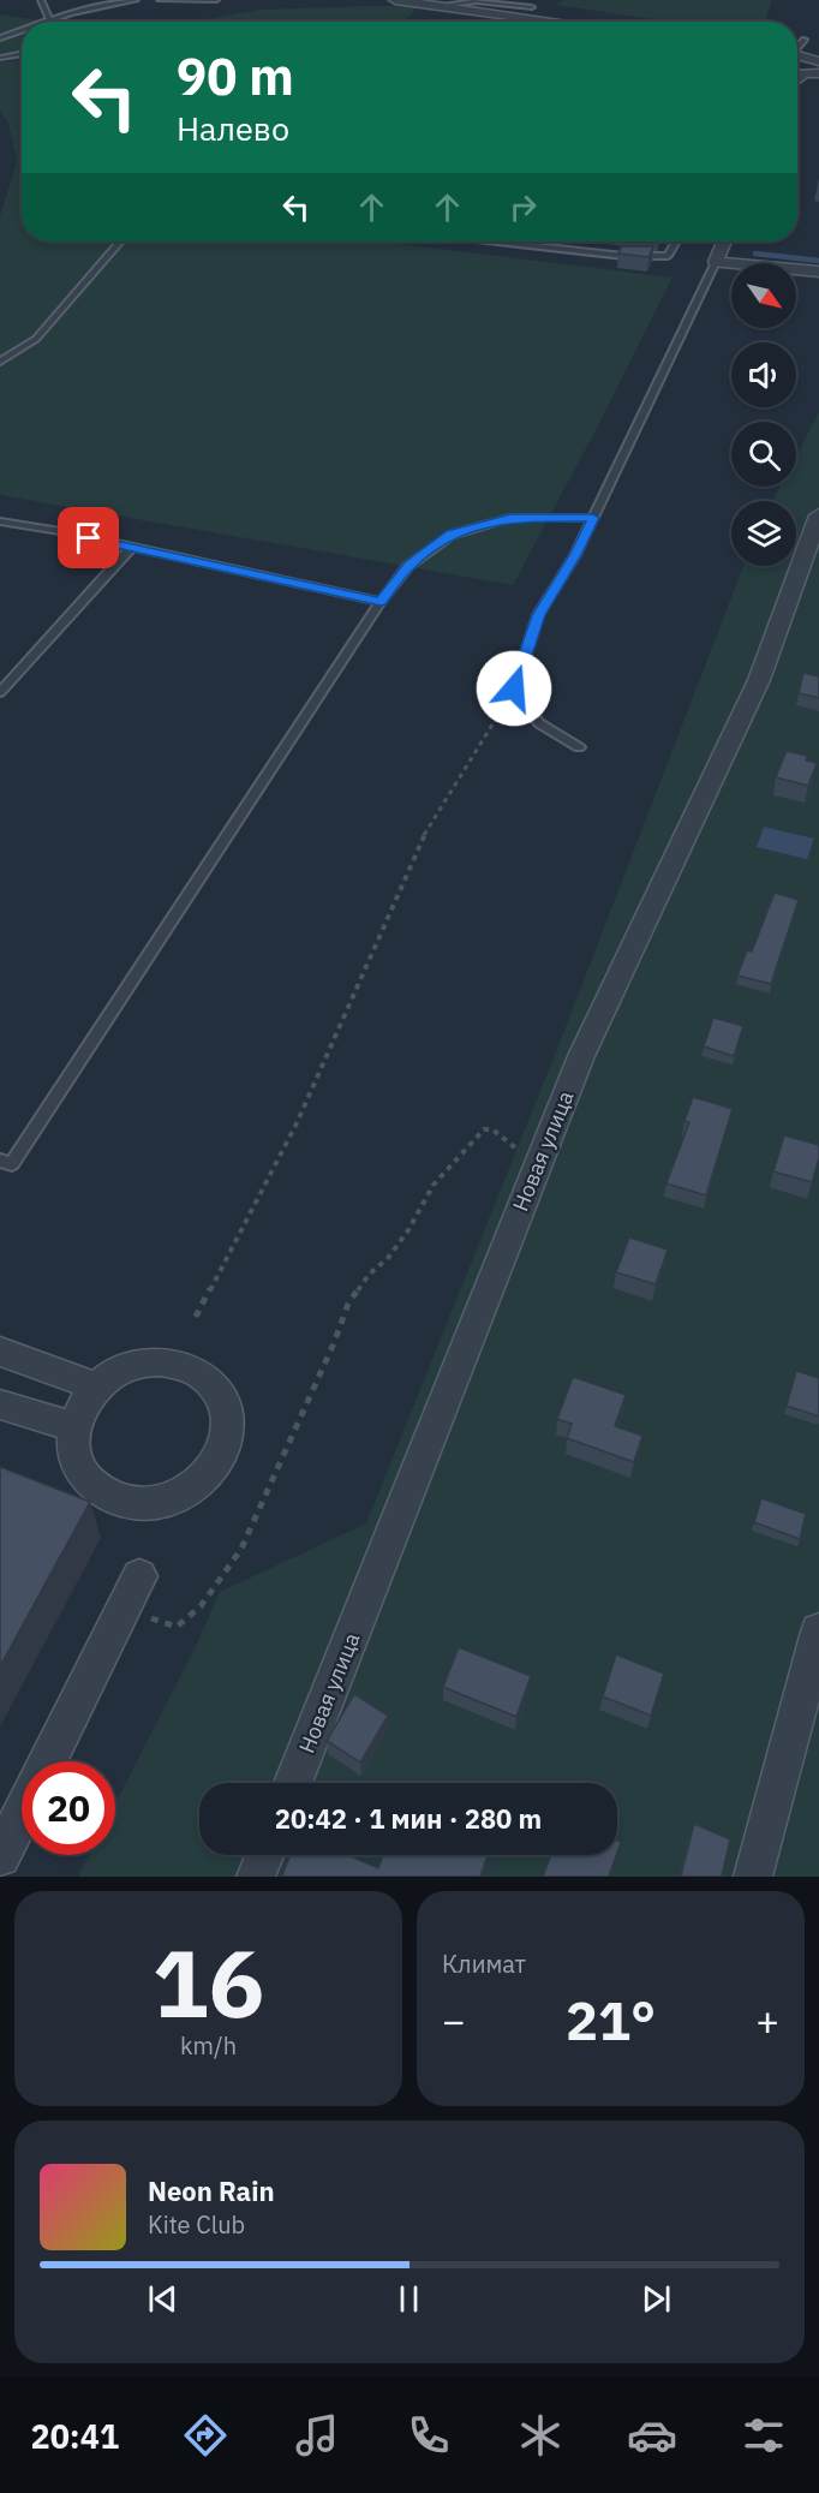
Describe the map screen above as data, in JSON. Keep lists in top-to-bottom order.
{
  "streets": {
    "street": ["Новая улица"]
  },
  "north": "bottom right",
  "page": {
    "turn": ["90 m", "Налево"],
    "limit": "20",
    "trip": "20:42 · 1 мин · 280 m",
    "tile": [
      ["16", "km/h"],
      "Климат"
    ],
    "heat": ["−", "21°", "+"],
    "song": ["Neon Rain", "Kite Club"],
    "tabs": "20:41"
  }
}
